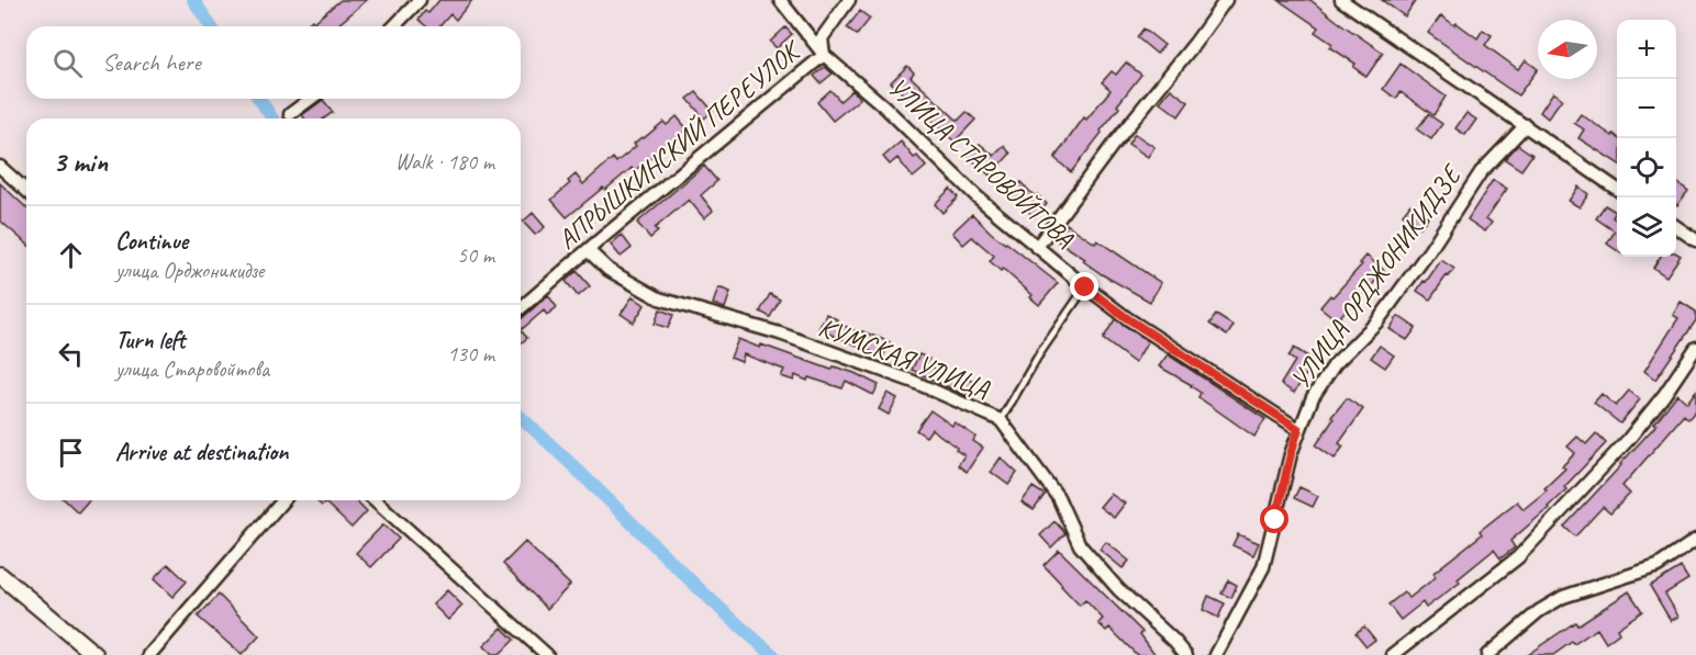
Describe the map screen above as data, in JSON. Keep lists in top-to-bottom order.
{
  "streets": {
    "street": [
      "АПРЫШКИНСКИЙ ПЕРЕУЛОК",
      "УЛИЦА СТАРОВОЙТОВА",
      "УЛИЦА ОРДЖОНИКИДЗЕ",
      "КУМСКАЯ УЛИЦА"
    ]
  },
  "crossings": [
    ["АПРЫШКИНСКИЙ ПЕРЕУЛОК", "УЛИЦА СТАРОВОЙТОВА"],
    ["АПРЫШКИНСКИЙ ПЕРЕУЛОК", "КУМСКАЯ УЛИЦА"],
    ["УЛИЦА СТАРОВОЙТОВА", "УЛИЦА ОРДЖОНИКИДЗЕ"]
  ],
  "north": "left",
  "page": {
    "map_buttons": ["+", "−"],
    "search": "Search here",
    "heading": ["3 min", "Walk · 180 m"],
    "list": [
      ["Continue", "улица Орджоникидзе", "50 m"],
      ["Turn left", "улица Старовойтова", "130 m"],
      "Arrive at destination"
    ]
  }
}
